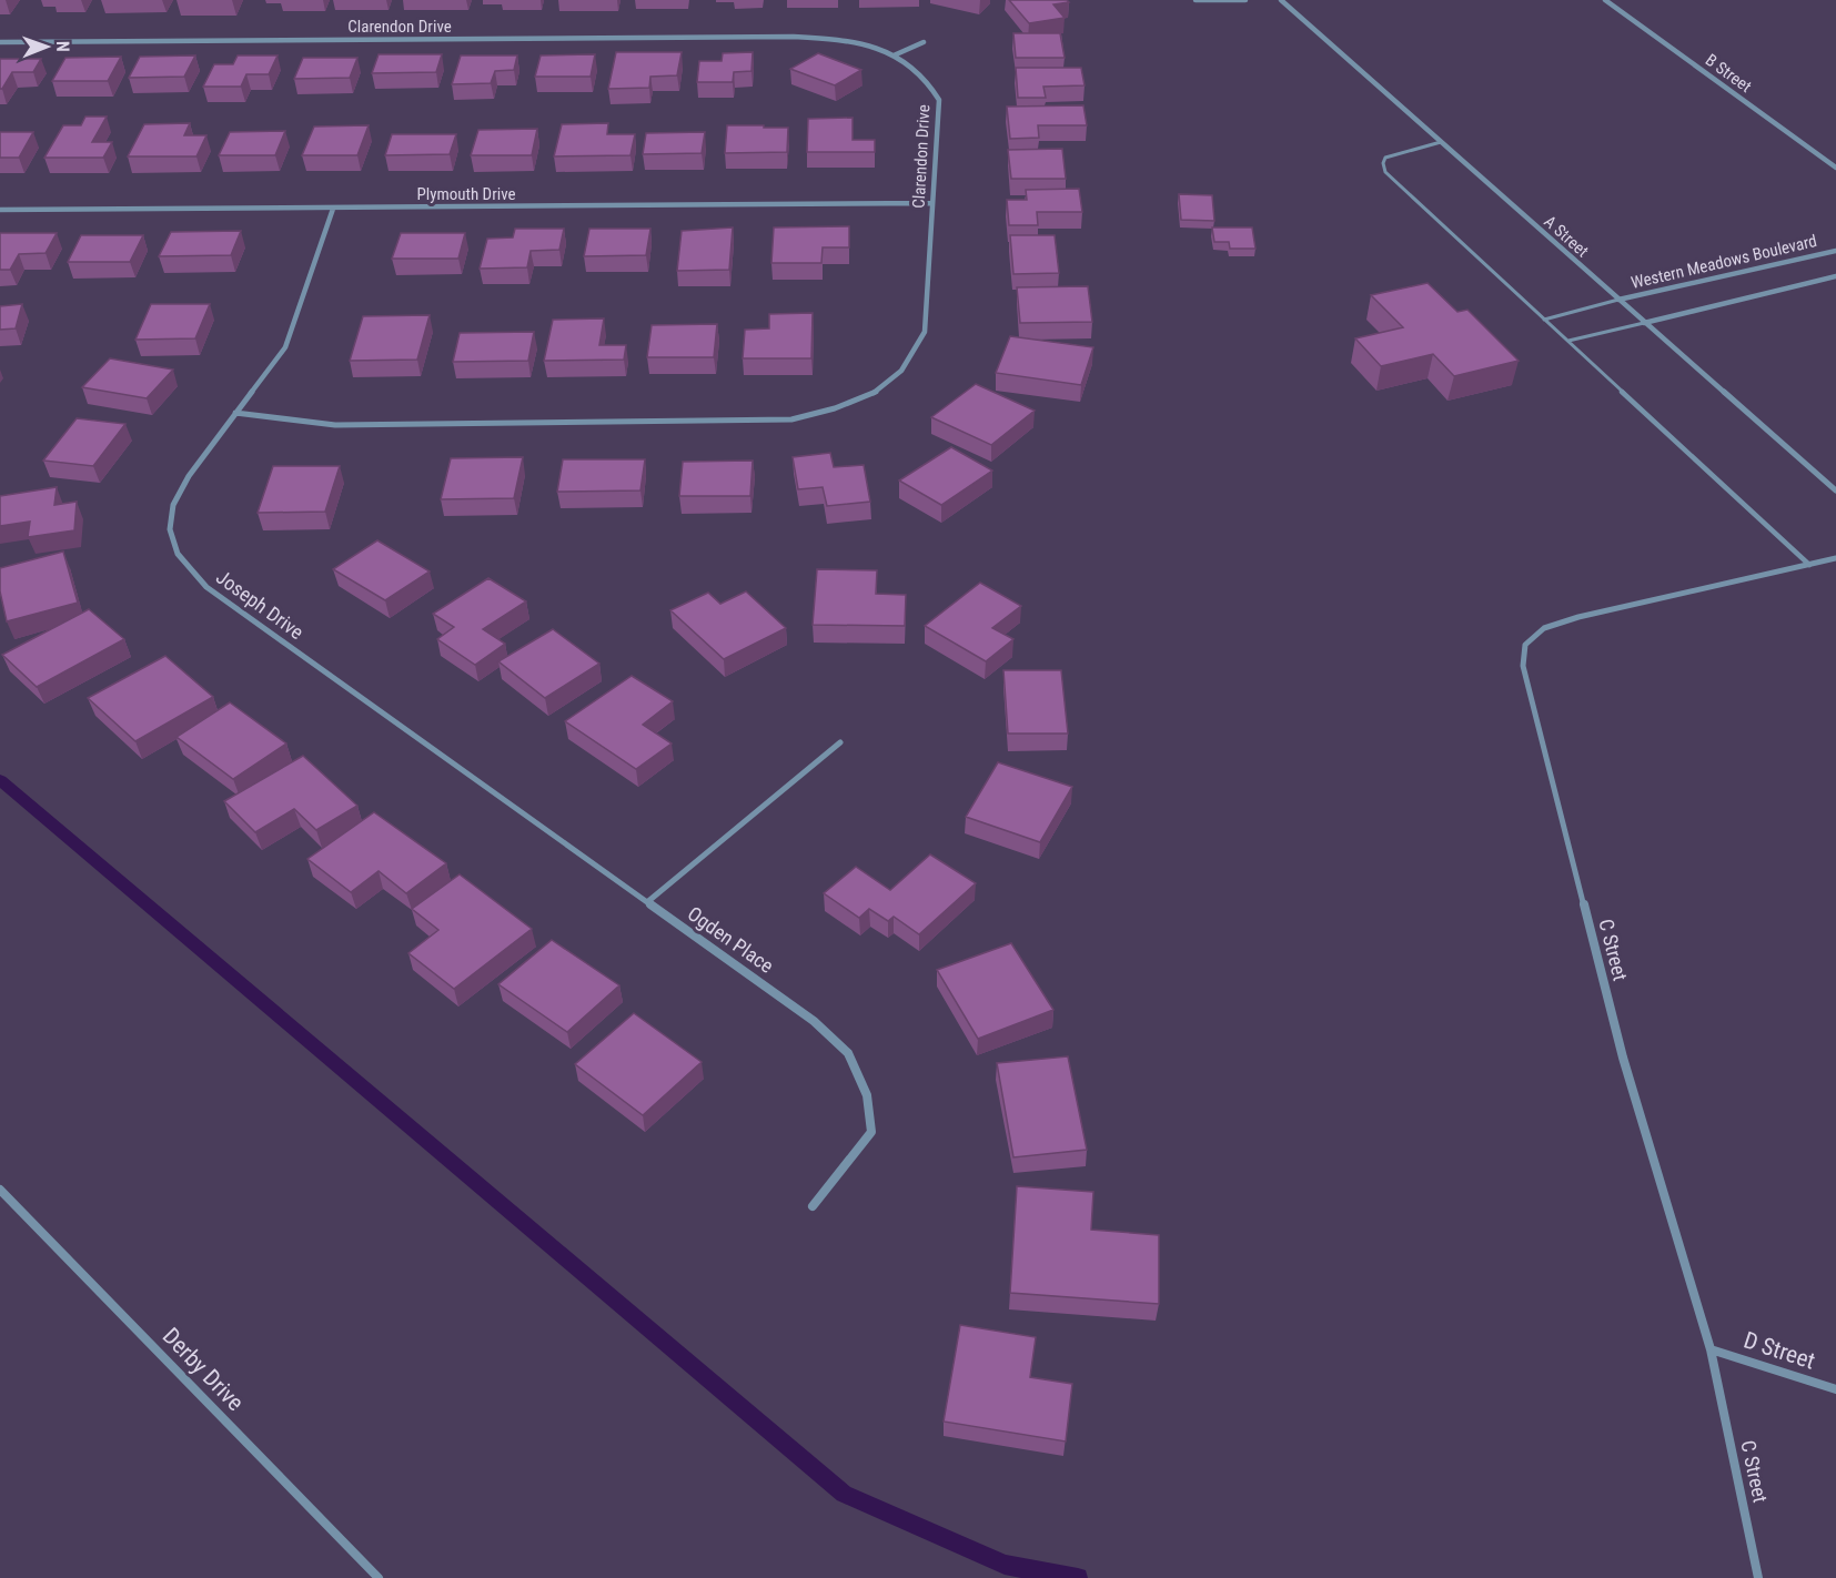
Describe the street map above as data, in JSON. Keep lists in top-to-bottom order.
{
  "streets": {
    "street": [
      "Clarendon Drive",
      "B Street",
      "Plymouth Drive",
      "A Street",
      "Western Meadows Boulevard",
      "Joseph Drive",
      "Ogden Place",
      "C Street",
      "D Street",
      "Derby Drive"
    ]
  },
  "crossings": [
    ["Clarendon Drive", "Plymouth Drive"],
    ["Clarendon Drive", "Joseph Drive"],
    ["Plymouth Drive", "Joseph Drive"],
    ["A Street", "Western Meadows Boulevard"],
    ["Joseph Drive", "Ogden Place"],
    ["C Street", "D Street"]
  ],
  "north": "right"
}
